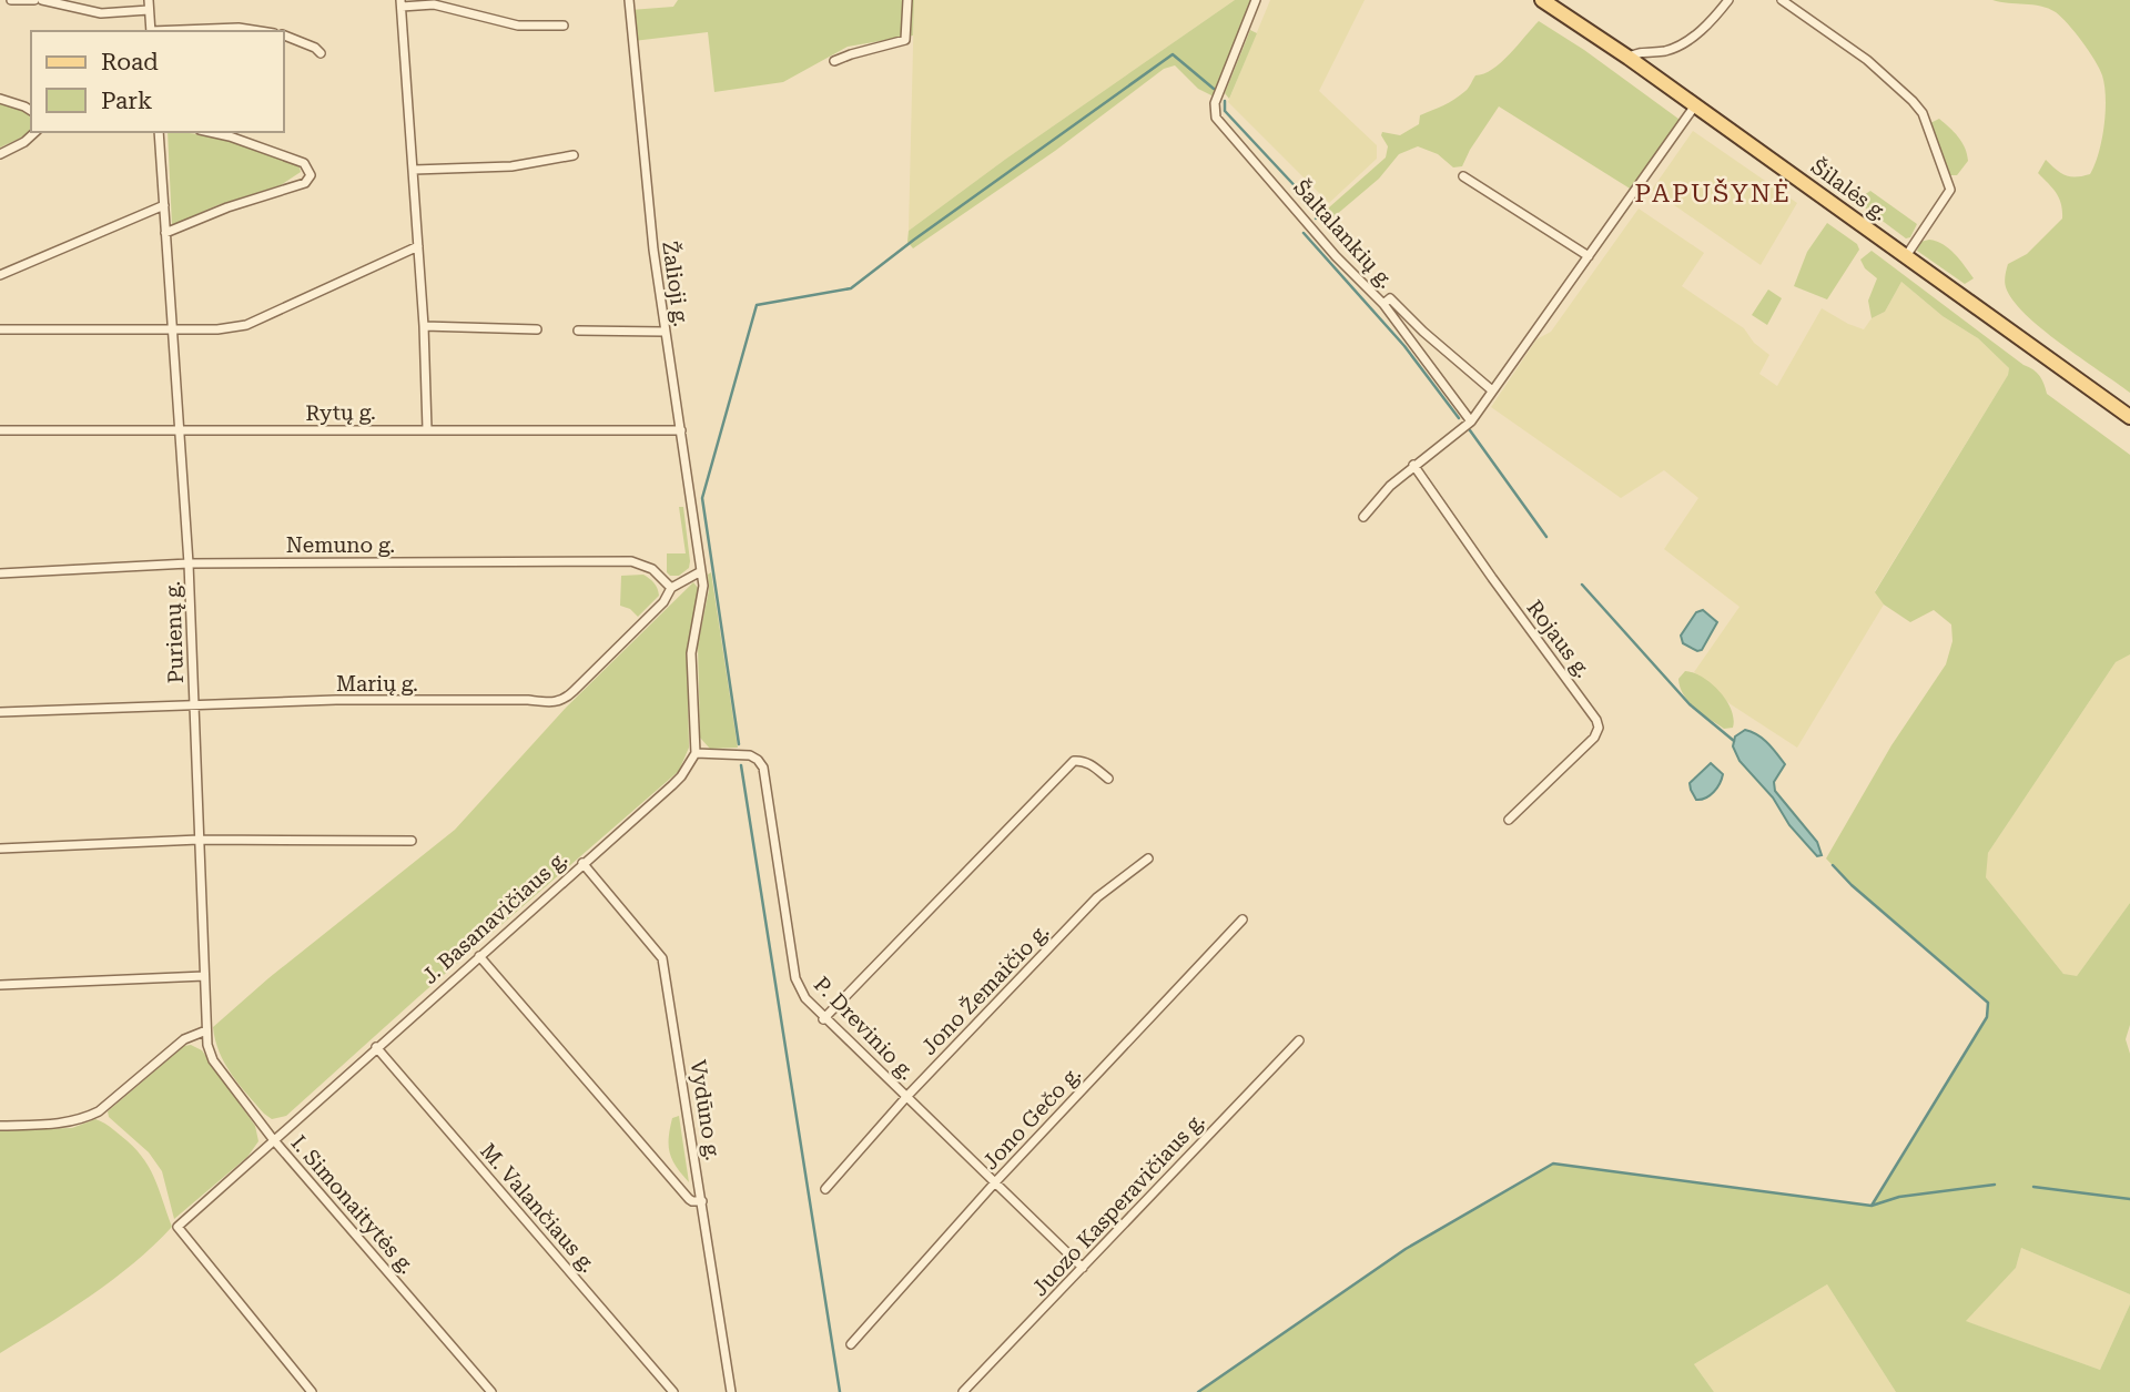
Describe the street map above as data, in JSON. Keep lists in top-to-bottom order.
{
  "streets": {
    "main road": ["Šilalės g."],
    "street": [
      "Šaltalankių g.",
      "Žalioji g.",
      "Rytų g.",
      "Nemuno g.",
      "Purienų g.",
      "Rojaus g.",
      "Marių g.",
      "J. Basanavičiaus g.",
      "Jono Žemaičio g.",
      "P. Drevinio g.",
      "Vydūno g.",
      "Jono Gečo g.",
      "I. Simonaitytės g.",
      "Juozo Kasperavičiaus g.",
      "M. Valančiaus g."
    ]
  },
  "crossings": [
    ["Žalioji g.", "Rytų g."],
    ["Žalioji g.", "Marių g."],
    ["Rytų g.", "Purienų g."],
    ["Nemuno g.", "Purienų g."],
    ["Nemuno g.", "Marių g."],
    ["Purienų g.", "Marių g."],
    ["Purienų g.", "I. Simonaitytės g."],
    ["J. Basanavičiaus g.", "P. Drevinio g."],
    ["J. Basanavičiaus g.", "Vydūno g."],
    ["J. Basanavičiaus g.", "I. Simonaitytės g."],
    ["J. Basanavičiaus g.", "M. Valančiaus g."],
    ["Jono Žemaičio g.", "P. Drevinio g."],
    ["P. Drevinio g.", "Jono Gečo g."],
    ["P. Drevinio g.", "Juozo Kasperavičiaus g."]
  ],
  "districts": ["PAPUŠYNĖ"],
  "legend": ["Road", "Park"]
}
